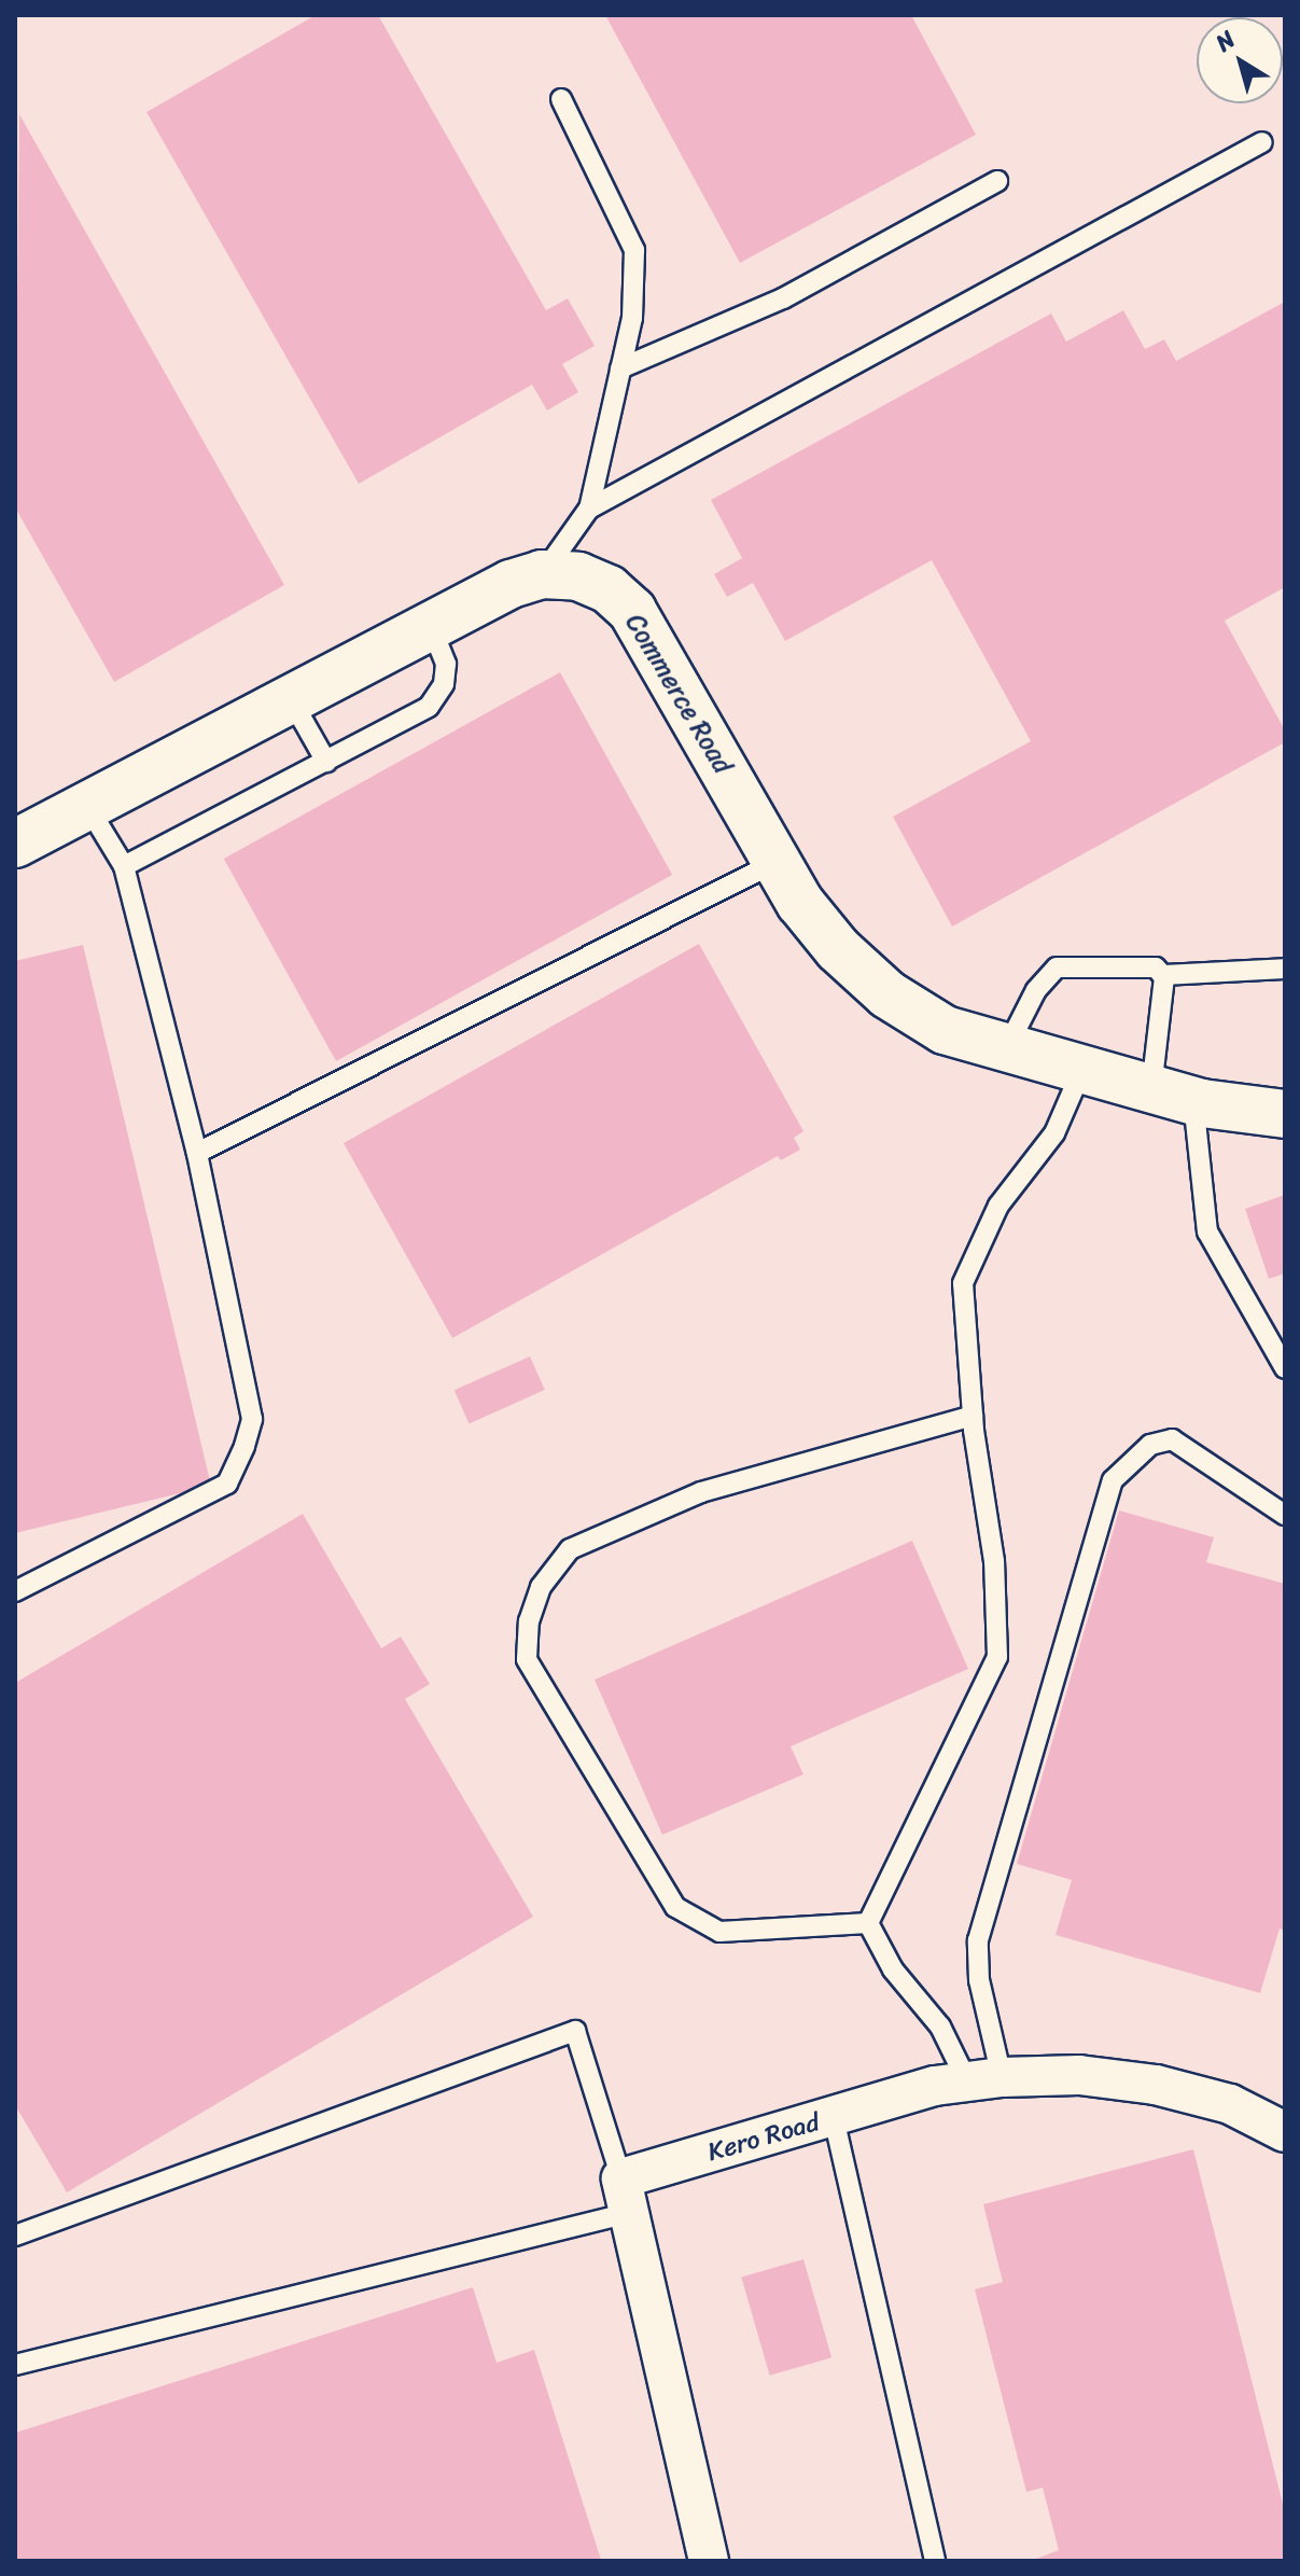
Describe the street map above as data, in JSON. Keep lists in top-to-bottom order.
{
  "streets": {
    "street": ["Commerce Road", "Kero Road"]
  },
  "north": "top left"
}
